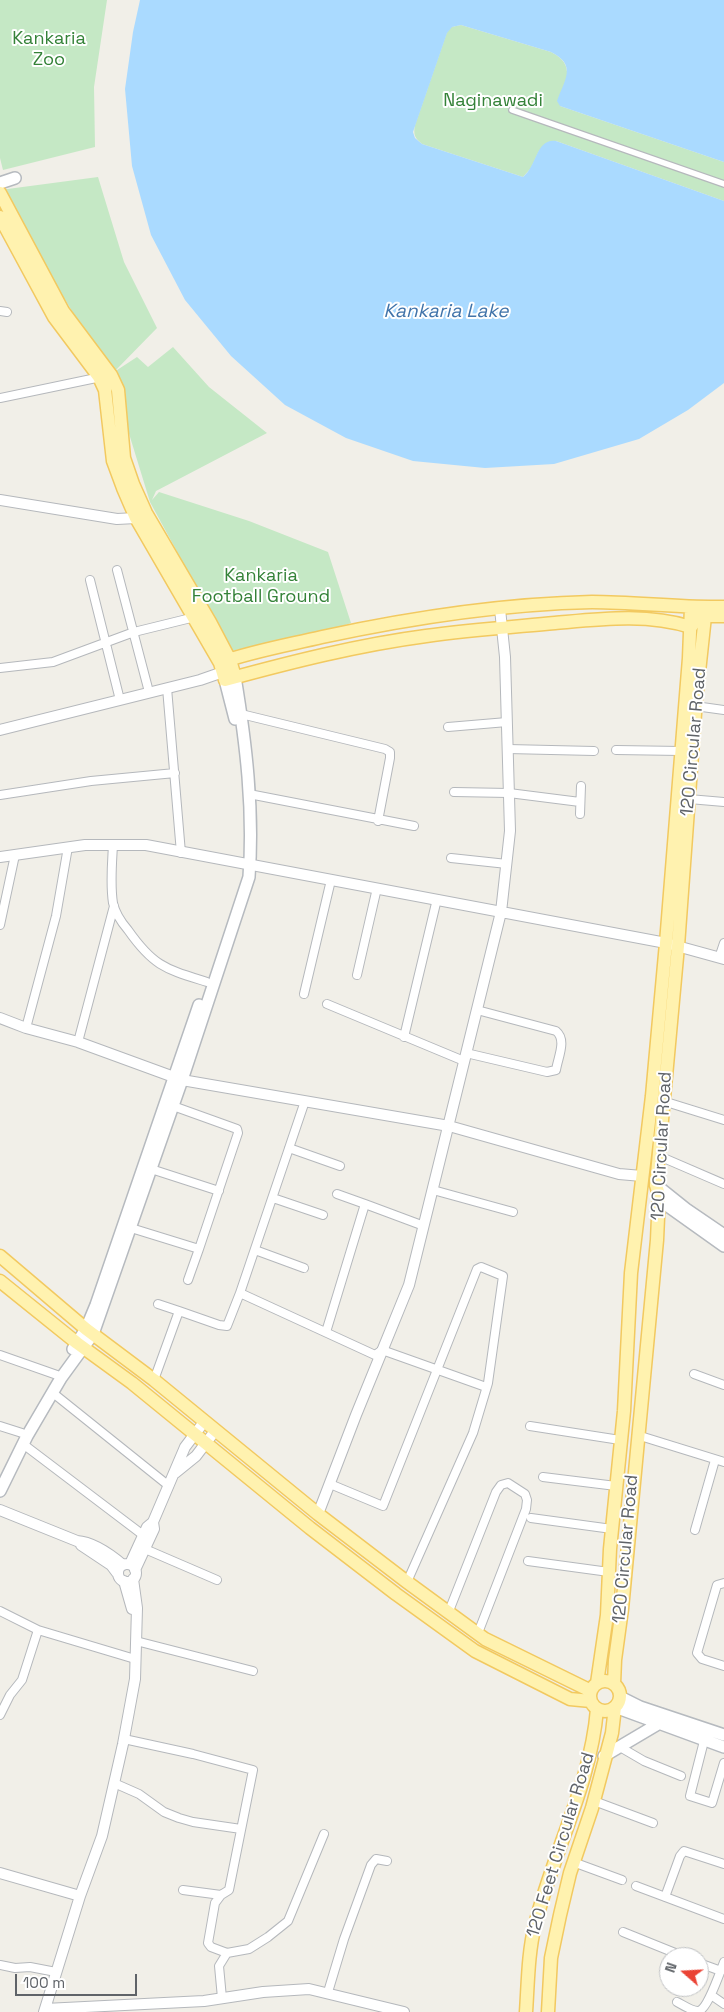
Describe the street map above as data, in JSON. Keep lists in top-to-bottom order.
{
  "streets": {
    "main road": ["120 Circular Road", "120 Feet Circular Road"]
  },
  "crossings": [
    ["120 Circular Road", "120 Feet Circular Road"]
  ],
  "water": ["Kankaria Lake"],
  "parks": ["Kankaria Zoo", "Naginawadi", "Kankaria Football Ground"],
  "scale_bar": "100 m",
  "north": "left"
}
